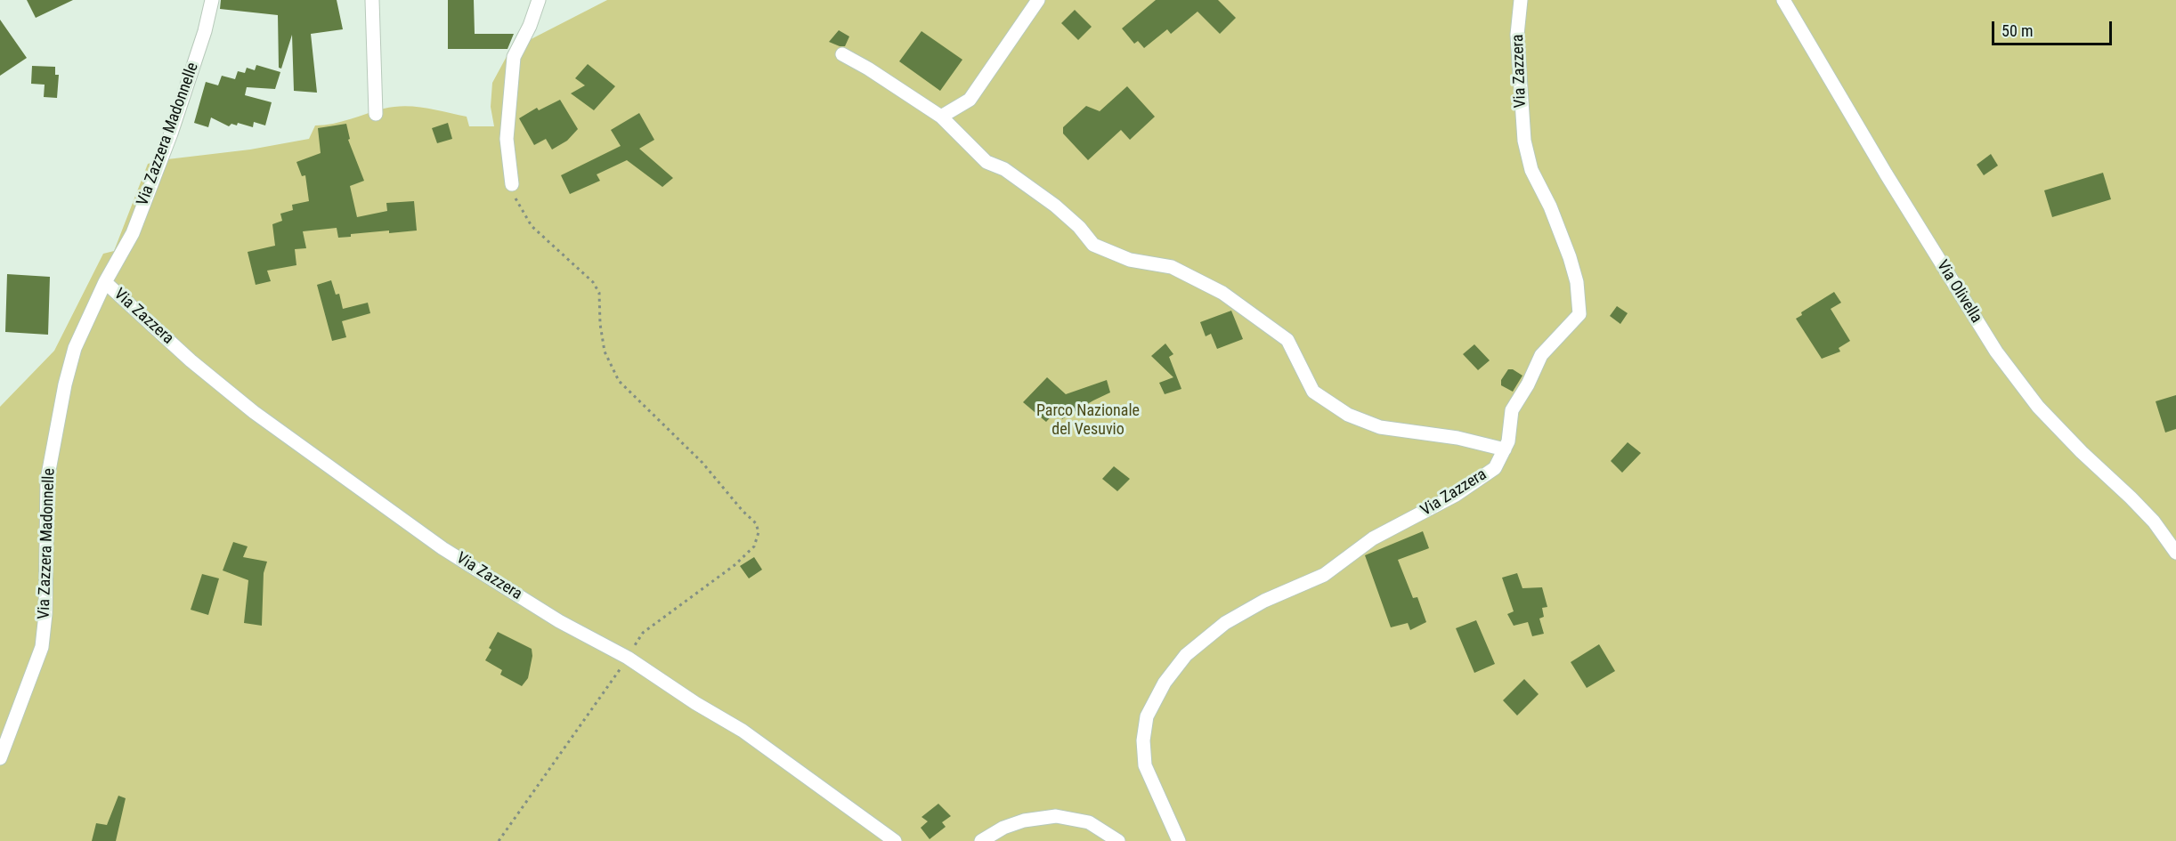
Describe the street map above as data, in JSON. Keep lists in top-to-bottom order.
{
  "streets": {
    "street": ["Via Zazzera", "Via Zazzera Madonnelle", "Via Olivella"]
  },
  "crossings": [
    ["Via Zazzera", "Via Zazzera Madonnelle"]
  ],
  "parks": ["Parco Nazionale del Vesuvio"],
  "scale_bar": "50 m"
}
